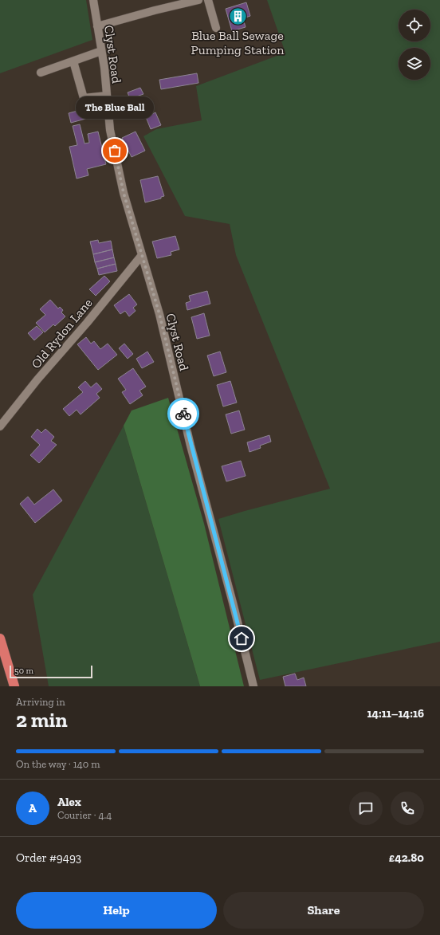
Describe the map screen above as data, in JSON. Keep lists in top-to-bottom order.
{
  "streets": {
    "street": ["Clyst Road", "Old Rydon Lane"]
  },
  "crossings": [
    ["Clyst Road", "Old Rydon Lane"]
  ],
  "places": {
    "building": ["Blue Ball Sewage Pumping Station"],
    "other": ["The Blue Ball"]
  },
  "scale_bar": "50 m",
  "page": {
    "bubble": "The Blue Ball",
    "scale": "50 m",
    "heading": ["2 min", "Arriving in", "14:11–14:16"],
    "panel": [
      "Alex",
      "Courier · 4.4",
      "Order #9493",
      "£42.80"
    ],
    "bar": "On the way · 140 m",
    "round": "A",
    "buttons": ["Help", "Share"]
  }
}
